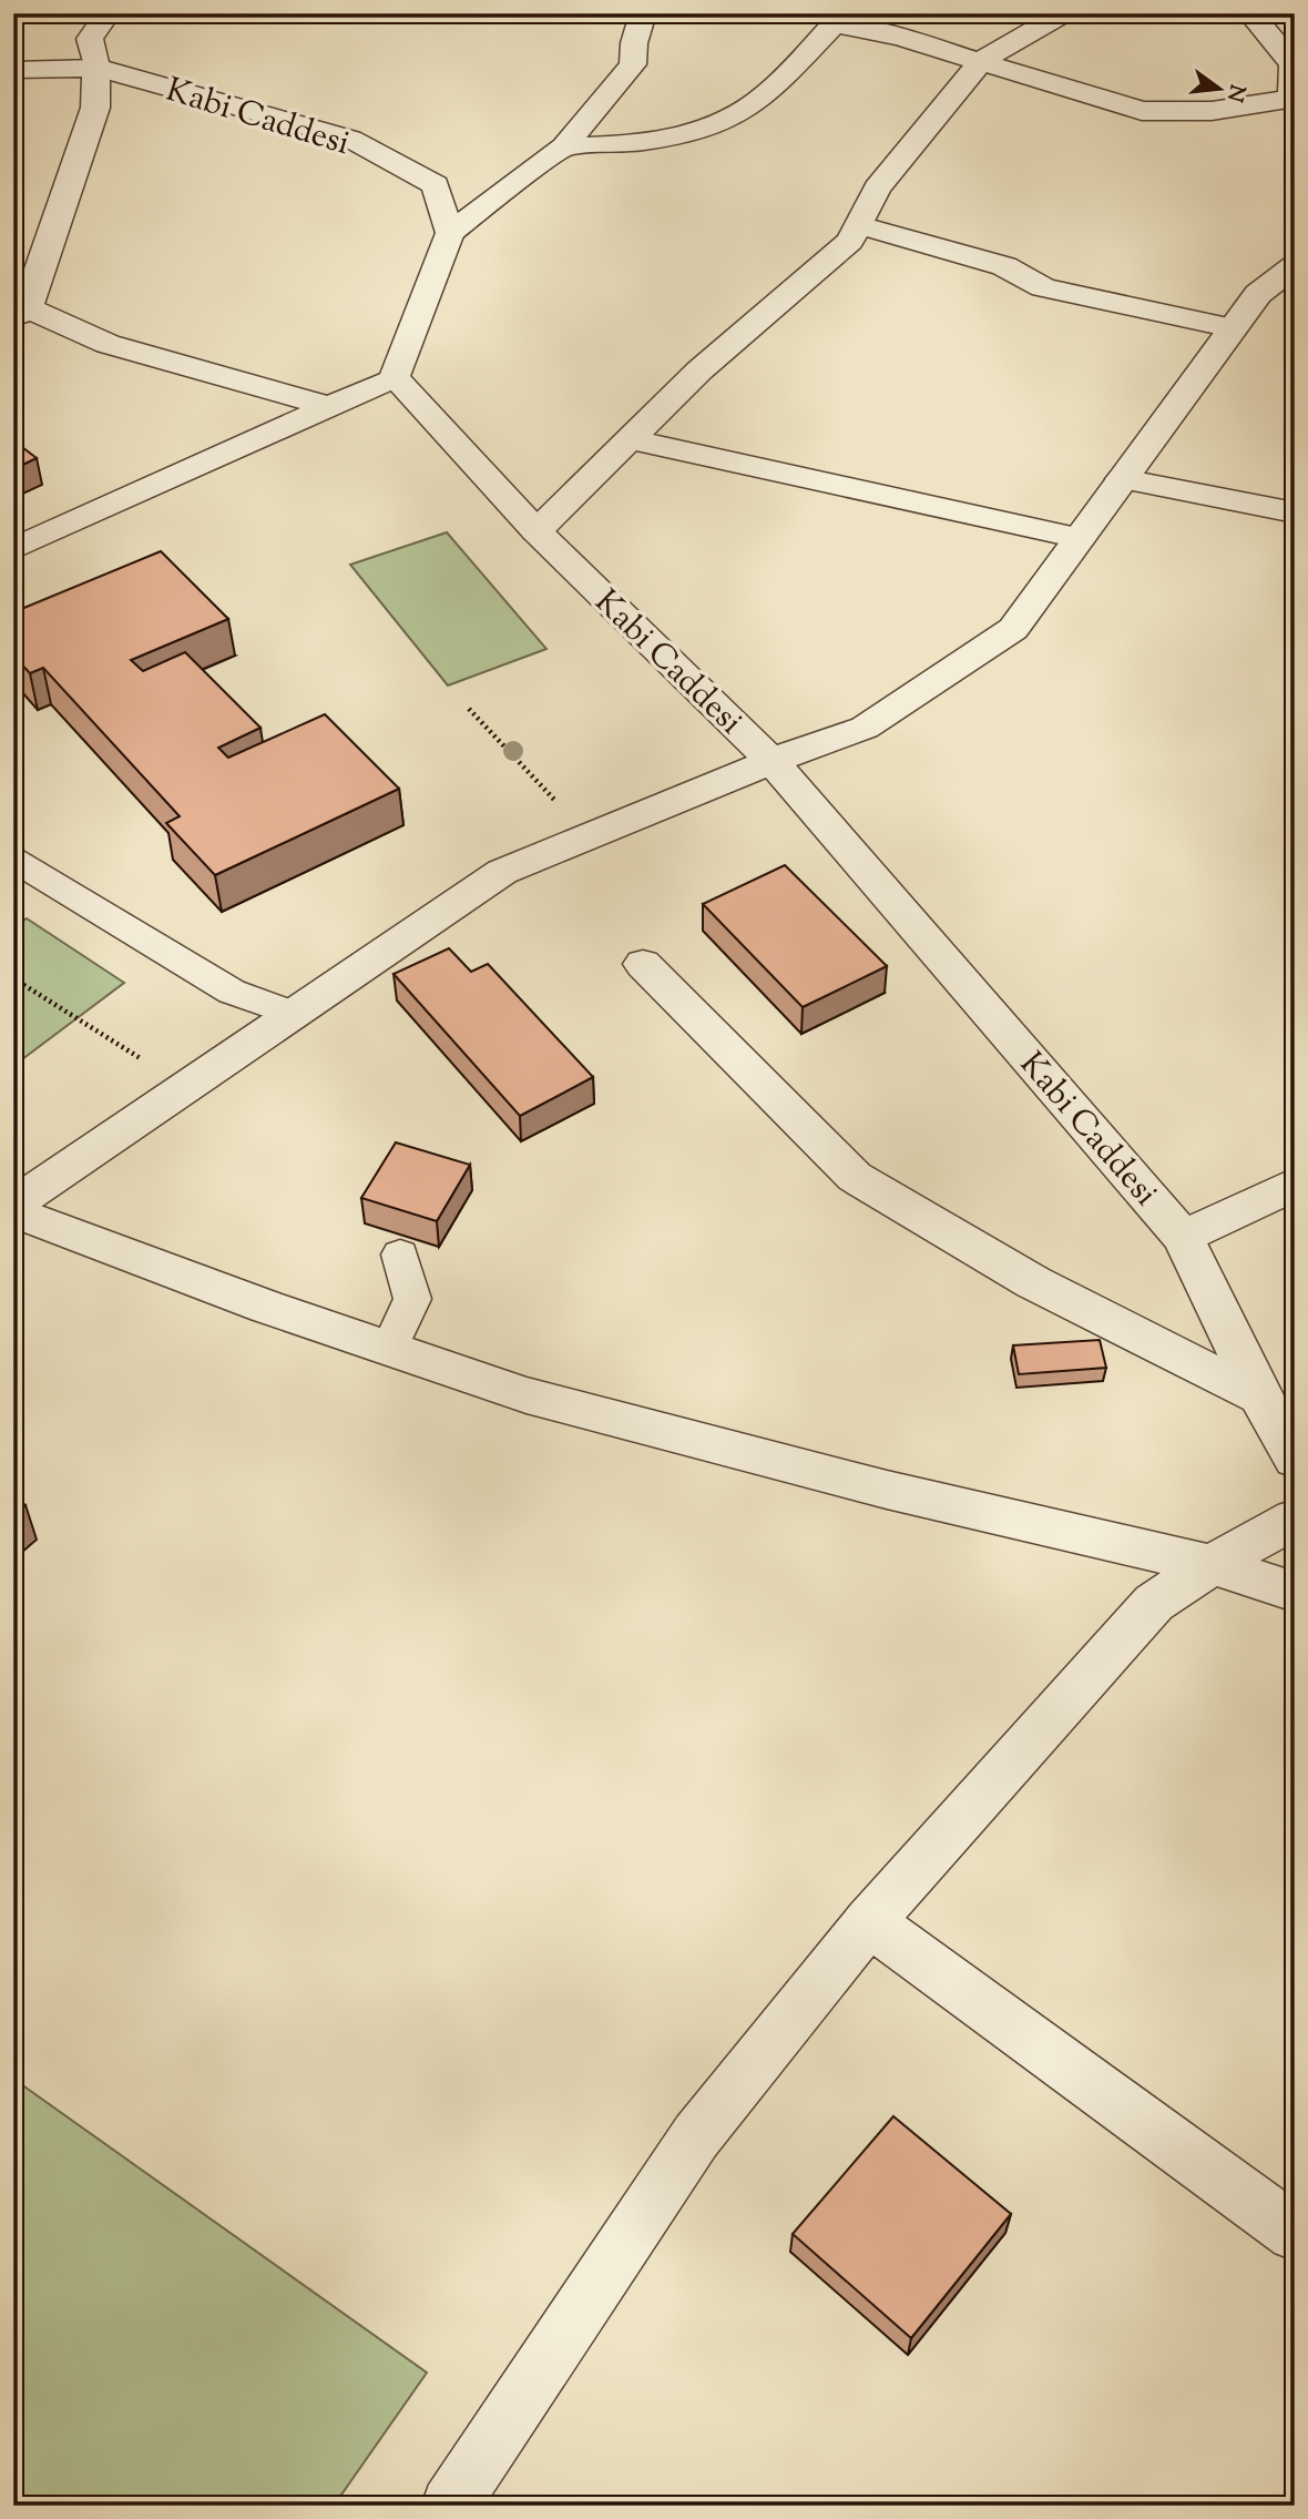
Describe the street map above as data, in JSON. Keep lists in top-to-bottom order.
{
  "streets": {
    "street": ["Kabi Caddesi"]
  },
  "north": "right"
}
